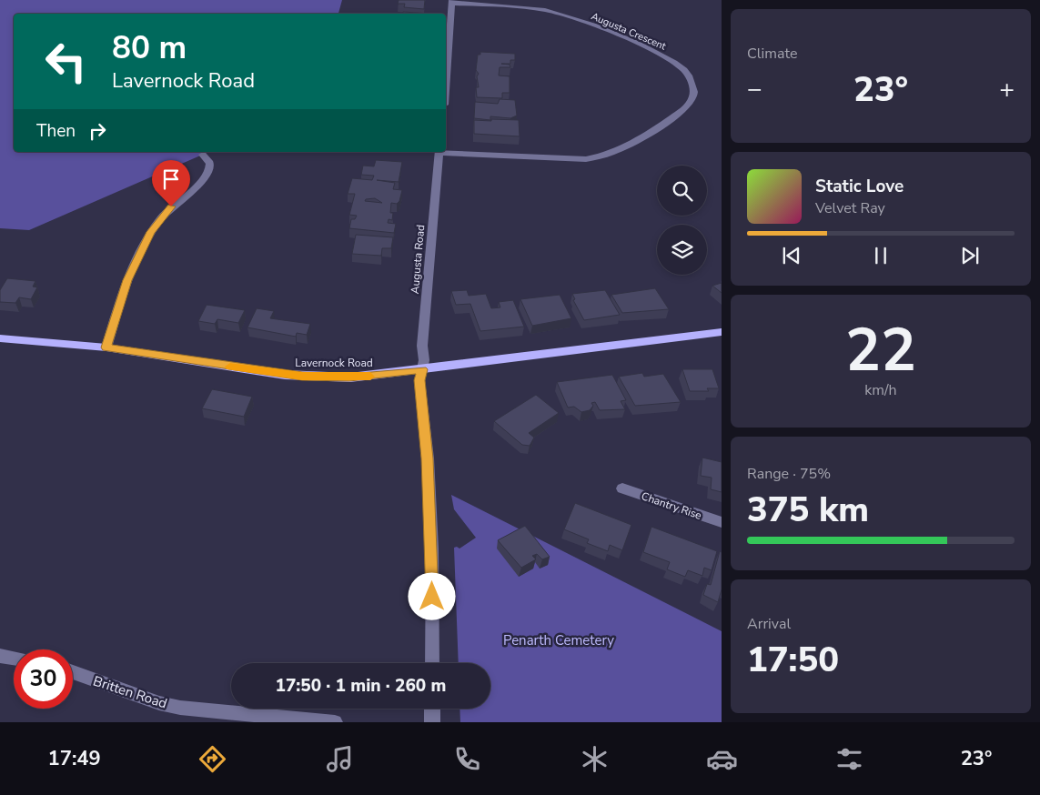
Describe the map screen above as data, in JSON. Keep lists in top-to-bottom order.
{
  "streets": {
    "main road": ["Lavernock Road"],
    "street": [
      "Augusta Crescent",
      "Augusta Road",
      "Chantry Rise",
      "Britten Road"
    ]
  },
  "crossings": [
    ["Augusta Road", "Lavernock Road"]
  ],
  "parks": ["Penarth Cemetery"],
  "page": {
    "tile": [
      "Climate",
      ["22", "km/h"],
      ["Range · 75%", "375 km"],
      ["Arrival", "17:50"]
    ],
    "turn": ["80 m", "Lavernock Road"],
    "heat": ["−", "23°", "+"],
    "then": "Then",
    "song": ["Static Love", "Velvet Ray"],
    "limit": "30",
    "trip": "17:50 · 1 min · 260 m",
    "tabs": ["17:49", "23°"]
  }
}
